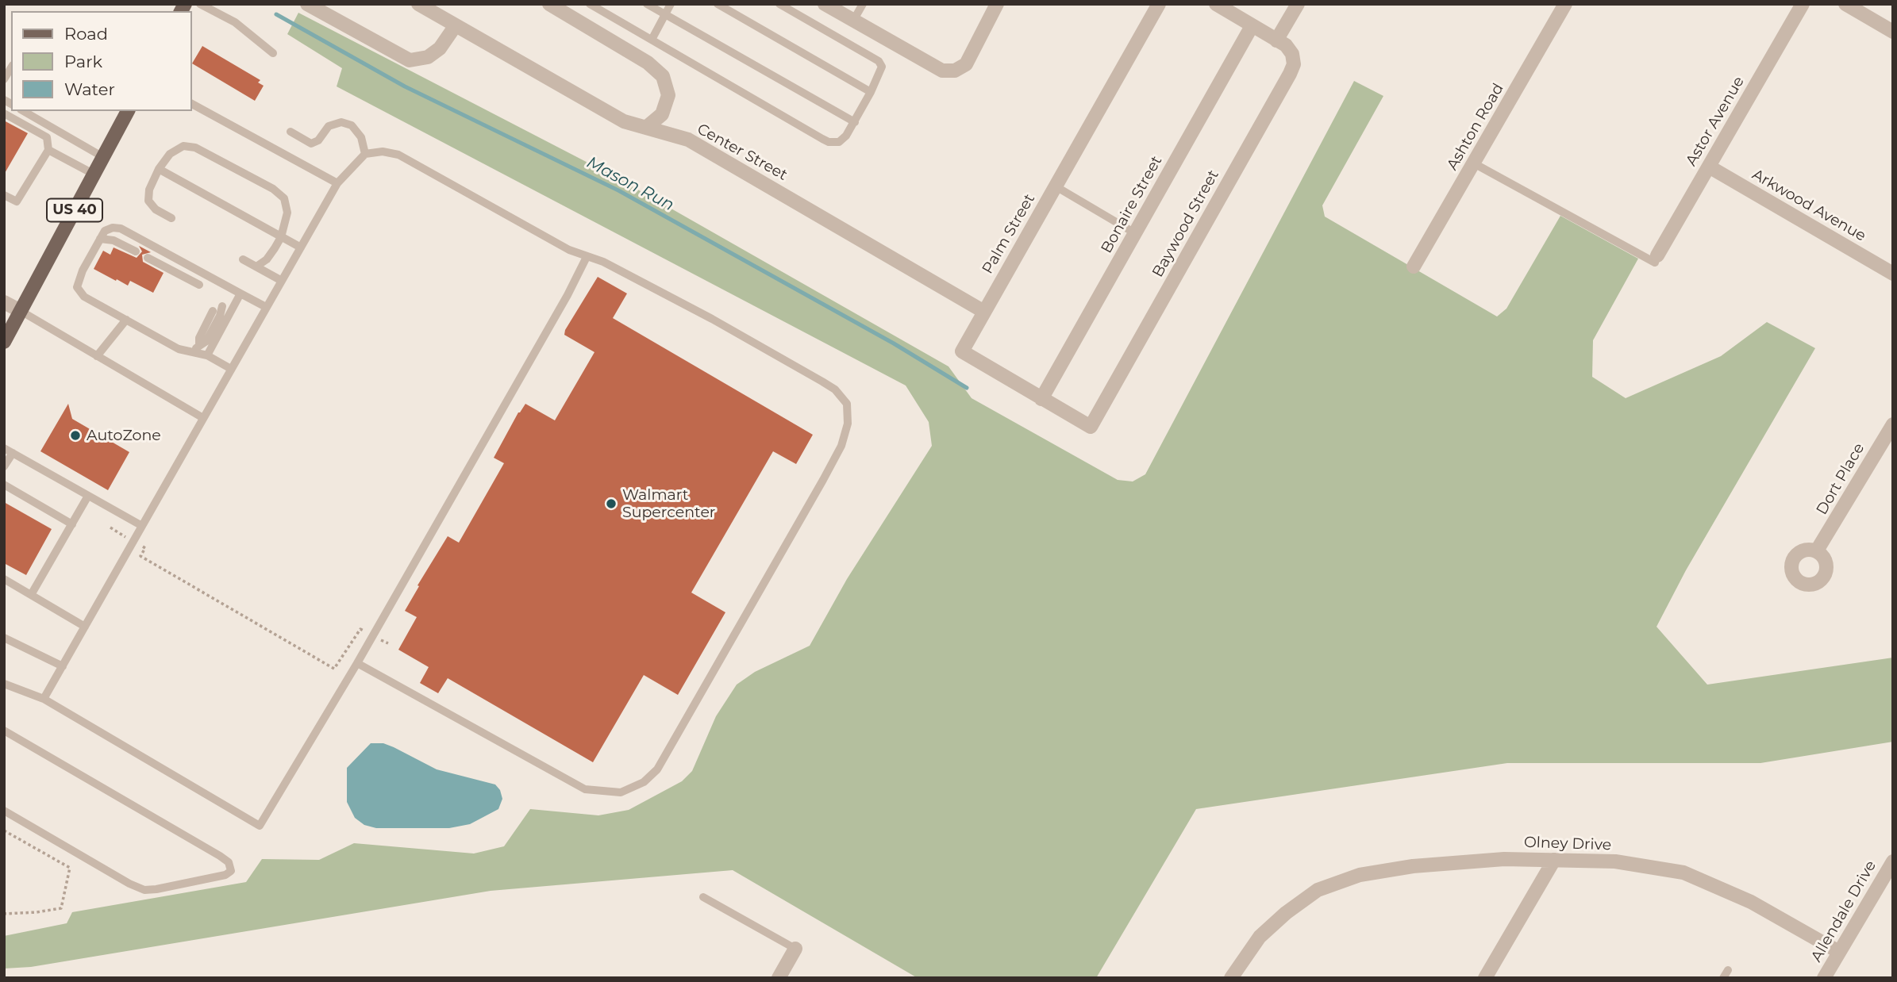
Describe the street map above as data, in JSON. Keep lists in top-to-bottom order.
{
  "streets": {
    "main road": ["US 40"],
    "street": [
      "Astor Avenue",
      "Ashton Road",
      "Center Street",
      "Bonaire Street",
      "Arkwood Avenue",
      "Baywood Street",
      "Palm Street",
      "Dort Place",
      "Olney Drive",
      "Allendale Drive"
    ]
  },
  "crossings": [
    ["Astor Avenue", "Arkwood Avenue"],
    ["Center Street", "Palm Street"],
    ["Bonaire Street", "Palm Street"],
    ["Baywood Street", "Palm Street"],
    ["Olney Drive", "Allendale Drive"]
  ],
  "water": ["Mason Run"],
  "places": ["AutoZone", "Walmart Supercenter"],
  "legend": ["Road", "Park", "Water"]
}
